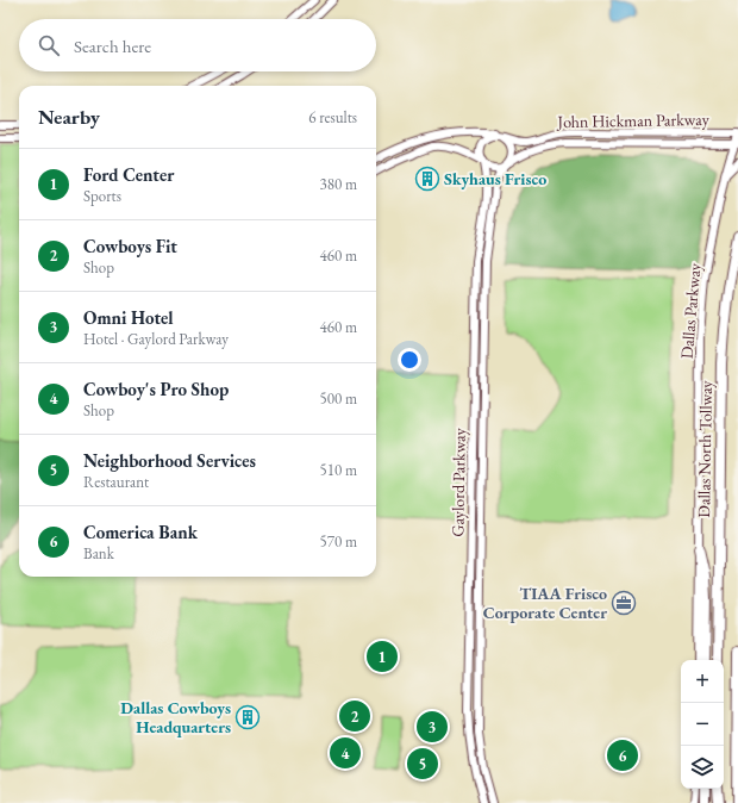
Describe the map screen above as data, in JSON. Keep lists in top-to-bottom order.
{
  "streets": {
    "highway": ["Dallas North Tollway"],
    "street": ["John Hickman Parkway", "Dallas Parkway", "Gaylord Parkway"]
  },
  "crossings": [
    ["John Hickman Parkway", "Dallas Parkway"],
    ["John Hickman Parkway", "Gaylord Parkway"]
  ],
  "places": {
    "building": ["Skyhaus Frisco", "Dallas Cowboys Headquarters"],
    "office": ["TIAA Frisco Corporate Center"]
  },
  "page": {
    "search": "Search here",
    "heading": ["Nearby", "6 results"],
    "list": [
      {
        "mark": "1",
        "name": "Ford Center",
        "note": "Sports",
        "value": "380 m"
      },
      {
        "mark": "2",
        "name": "Cowboys Fit",
        "note": "Shop",
        "value": "460 m"
      },
      {
        "mark": "3",
        "name": "Omni Hotel",
        "note": "Hotel · Gaylord Parkway",
        "value": "460 m"
      },
      {
        "mark": "4",
        "name": "Cowboy's Pro Shop",
        "note": "Shop",
        "value": "500 m"
      },
      {
        "mark": "5",
        "name": "Neighborhood Services",
        "note": "Restaurant",
        "value": "510 m"
      },
      {
        "mark": "6",
        "name": "Comerica Bank",
        "note": "Bank",
        "value": "570 m"
      }
    ],
    "pins": [
      "1",
      "2",
      "3",
      "4",
      "6",
      "5"
    ],
    "map_buttons": ["+", "−"]
  }
}
